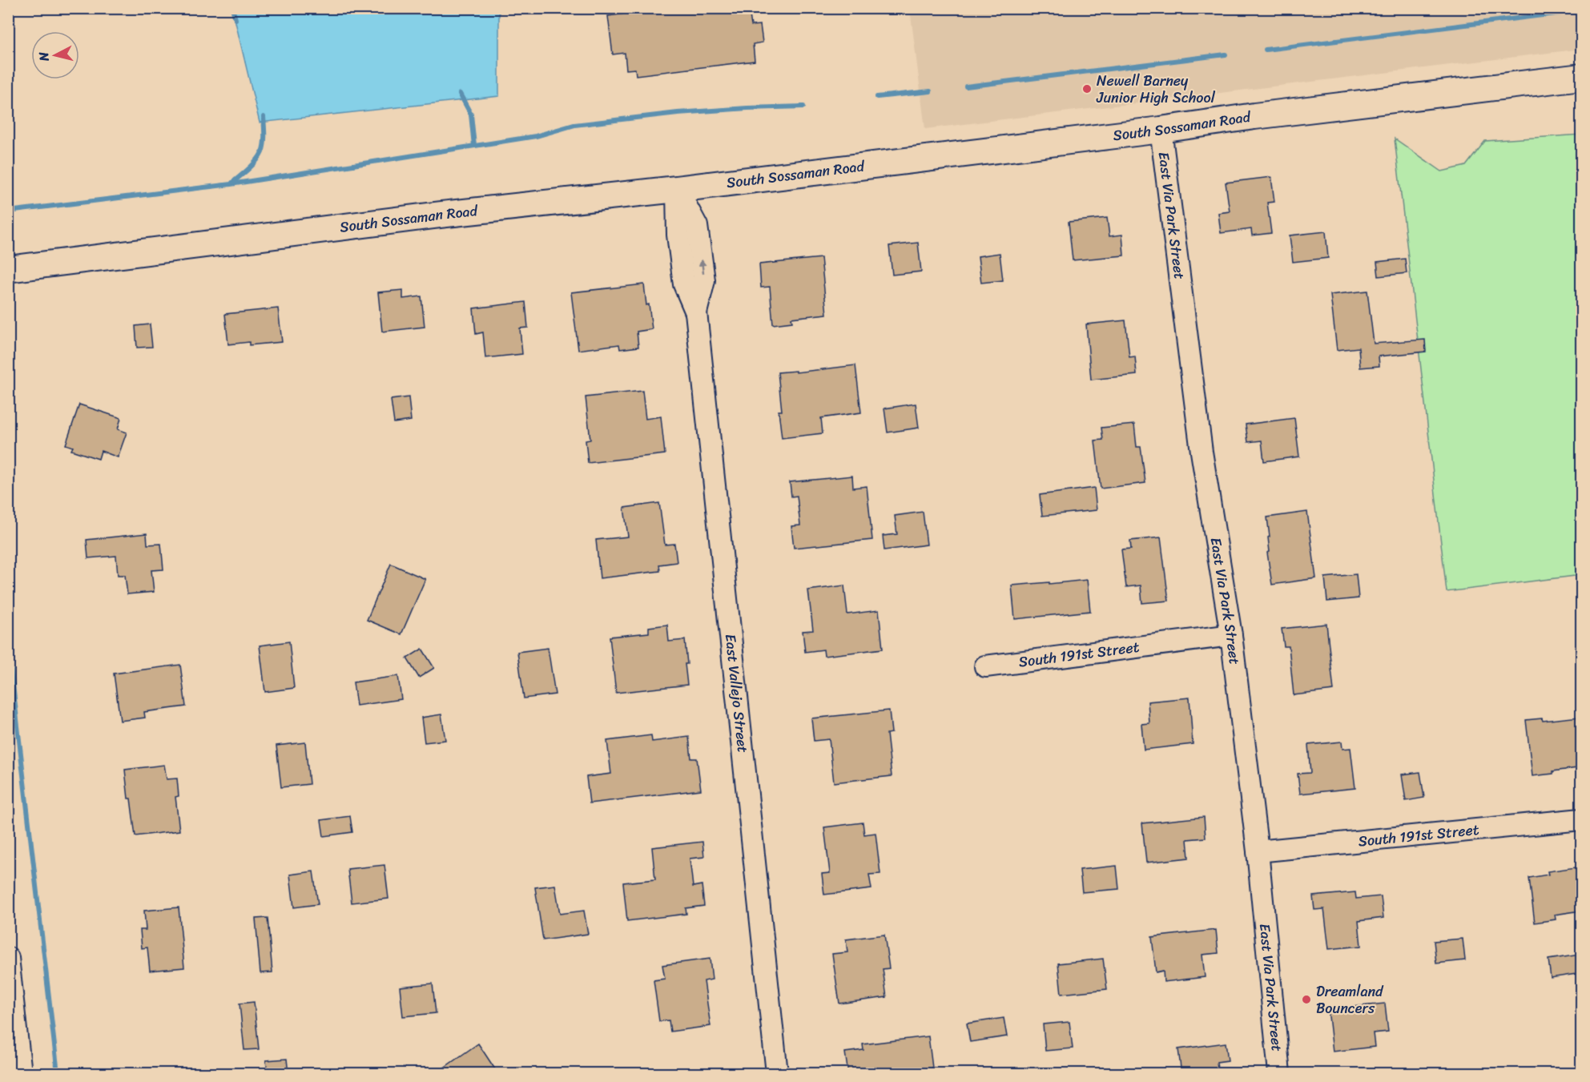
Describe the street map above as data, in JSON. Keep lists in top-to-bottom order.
{
  "streets": {
    "main road": ["South Sossaman Road"],
    "street": ["East Via Park Street", "South 191st Street", "East Vallejo Street"]
  },
  "crossings": [
    ["South Sossaman Road", "East Via Park Street"],
    ["South Sossaman Road", "East Vallejo Street"],
    ["East Via Park Street", "South 191st Street"]
  ],
  "places": ["Newell Barney Junior High School", "Dreamland Bouncers"],
  "north": "left"
}
